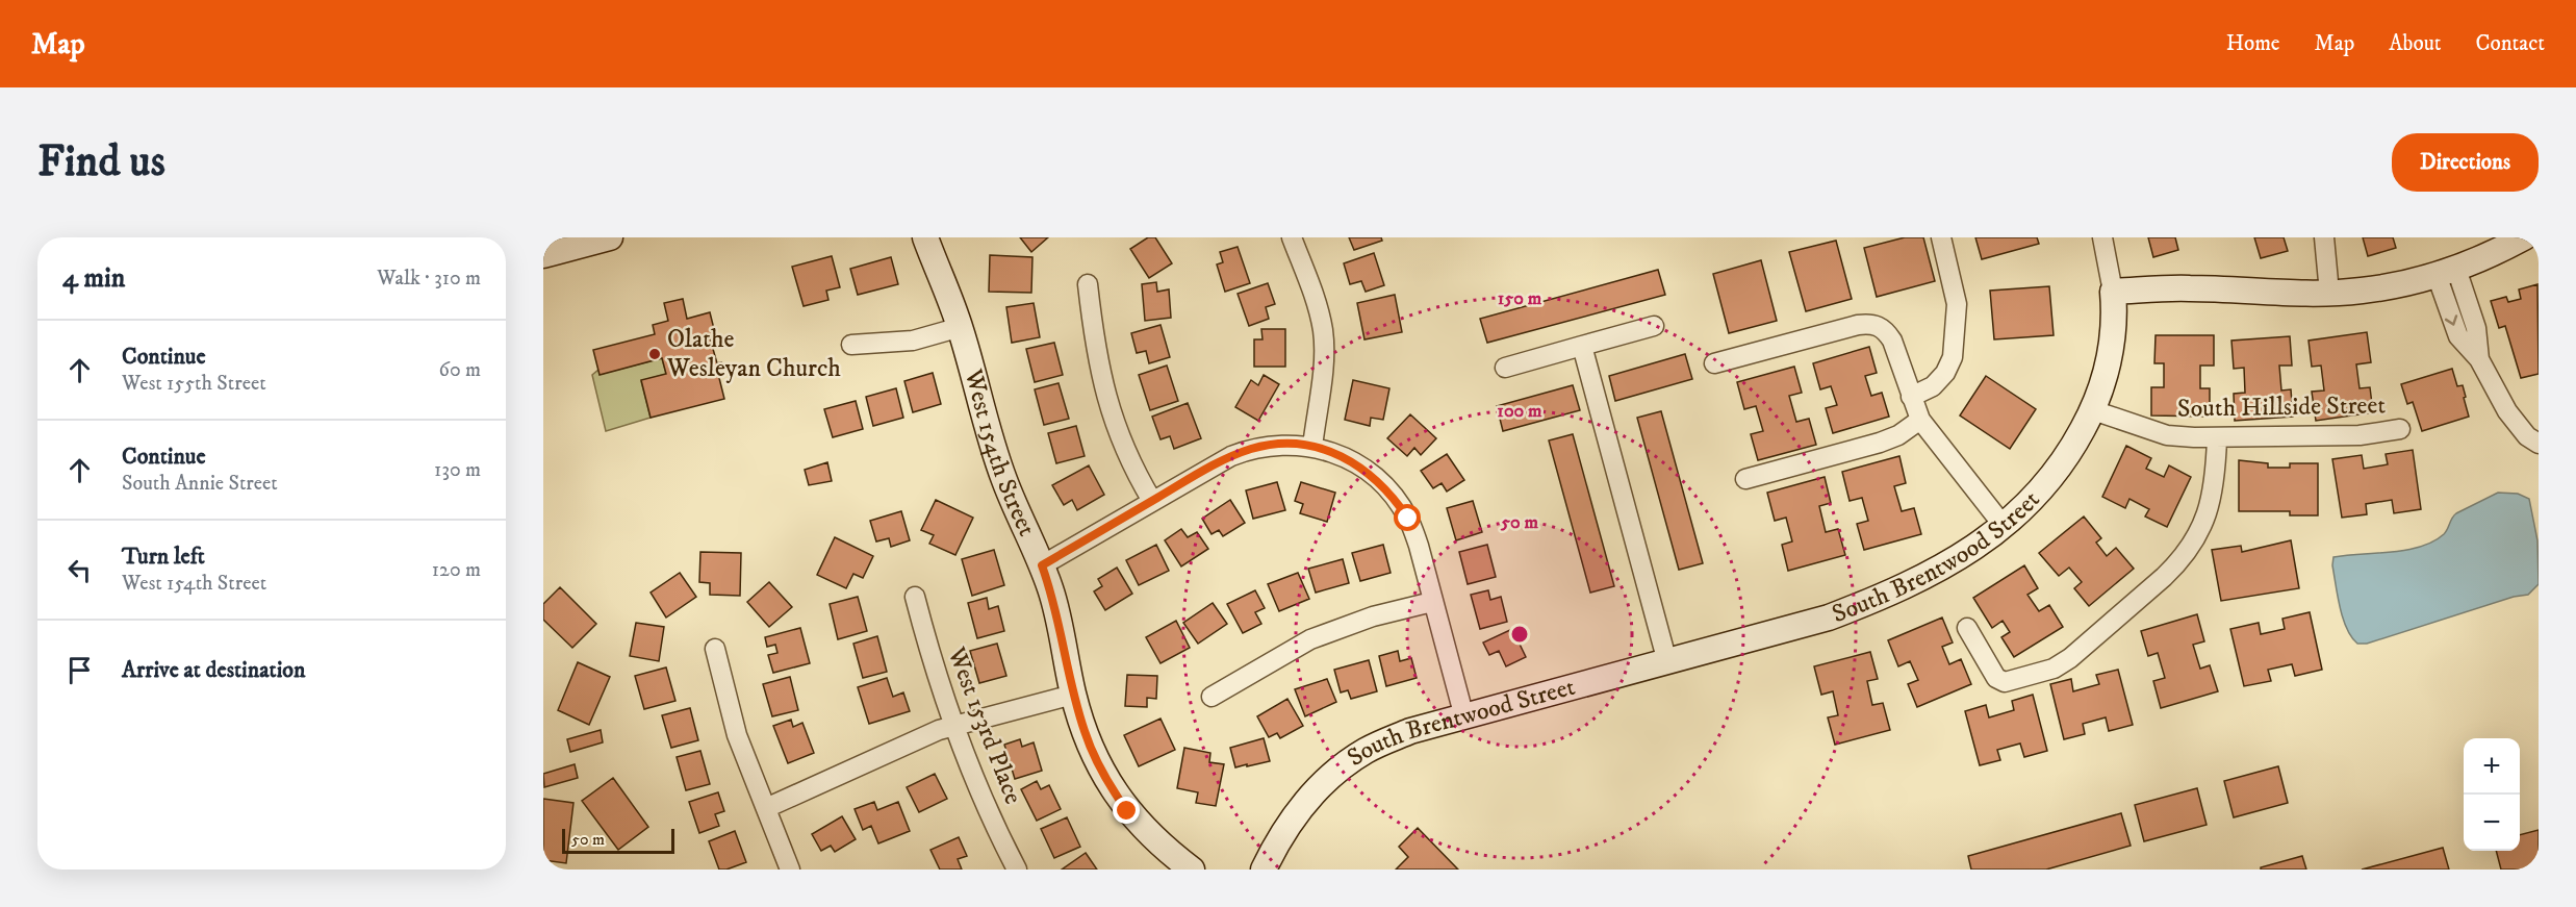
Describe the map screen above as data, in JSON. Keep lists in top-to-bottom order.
{
  "streets": {
    "street": [
      "South Hillside Street",
      "West 154th Street",
      "South Brentwood Street",
      "West 153rd Place"
    ]
  },
  "crossings": [
    ["South Hillside Street", "South Brentwood Street"]
  ],
  "places": ["Olathe Wesleyan Church"],
  "scale_bar": "50 m",
  "page": {
    "header": "Map",
    "nav": [
      "Home",
      "Map",
      "About",
      "Contact"
    ],
    "buttons": "Directions",
    "title": "Find us",
    "heading": ["4 min", "Walk · 310 m"],
    "list": [
      ["Continue", "West 155th Street", "60 m"],
      ["Continue", "South Annie Street", "130 m"],
      ["Turn left", "West 154th Street", "120 m"],
      "Arrive at destination"
    ],
    "map_buttons": ["+", "−"],
    "scale": "50 m"
  },
  "rings": ["150 m", "100 m", "50 m"]
}
